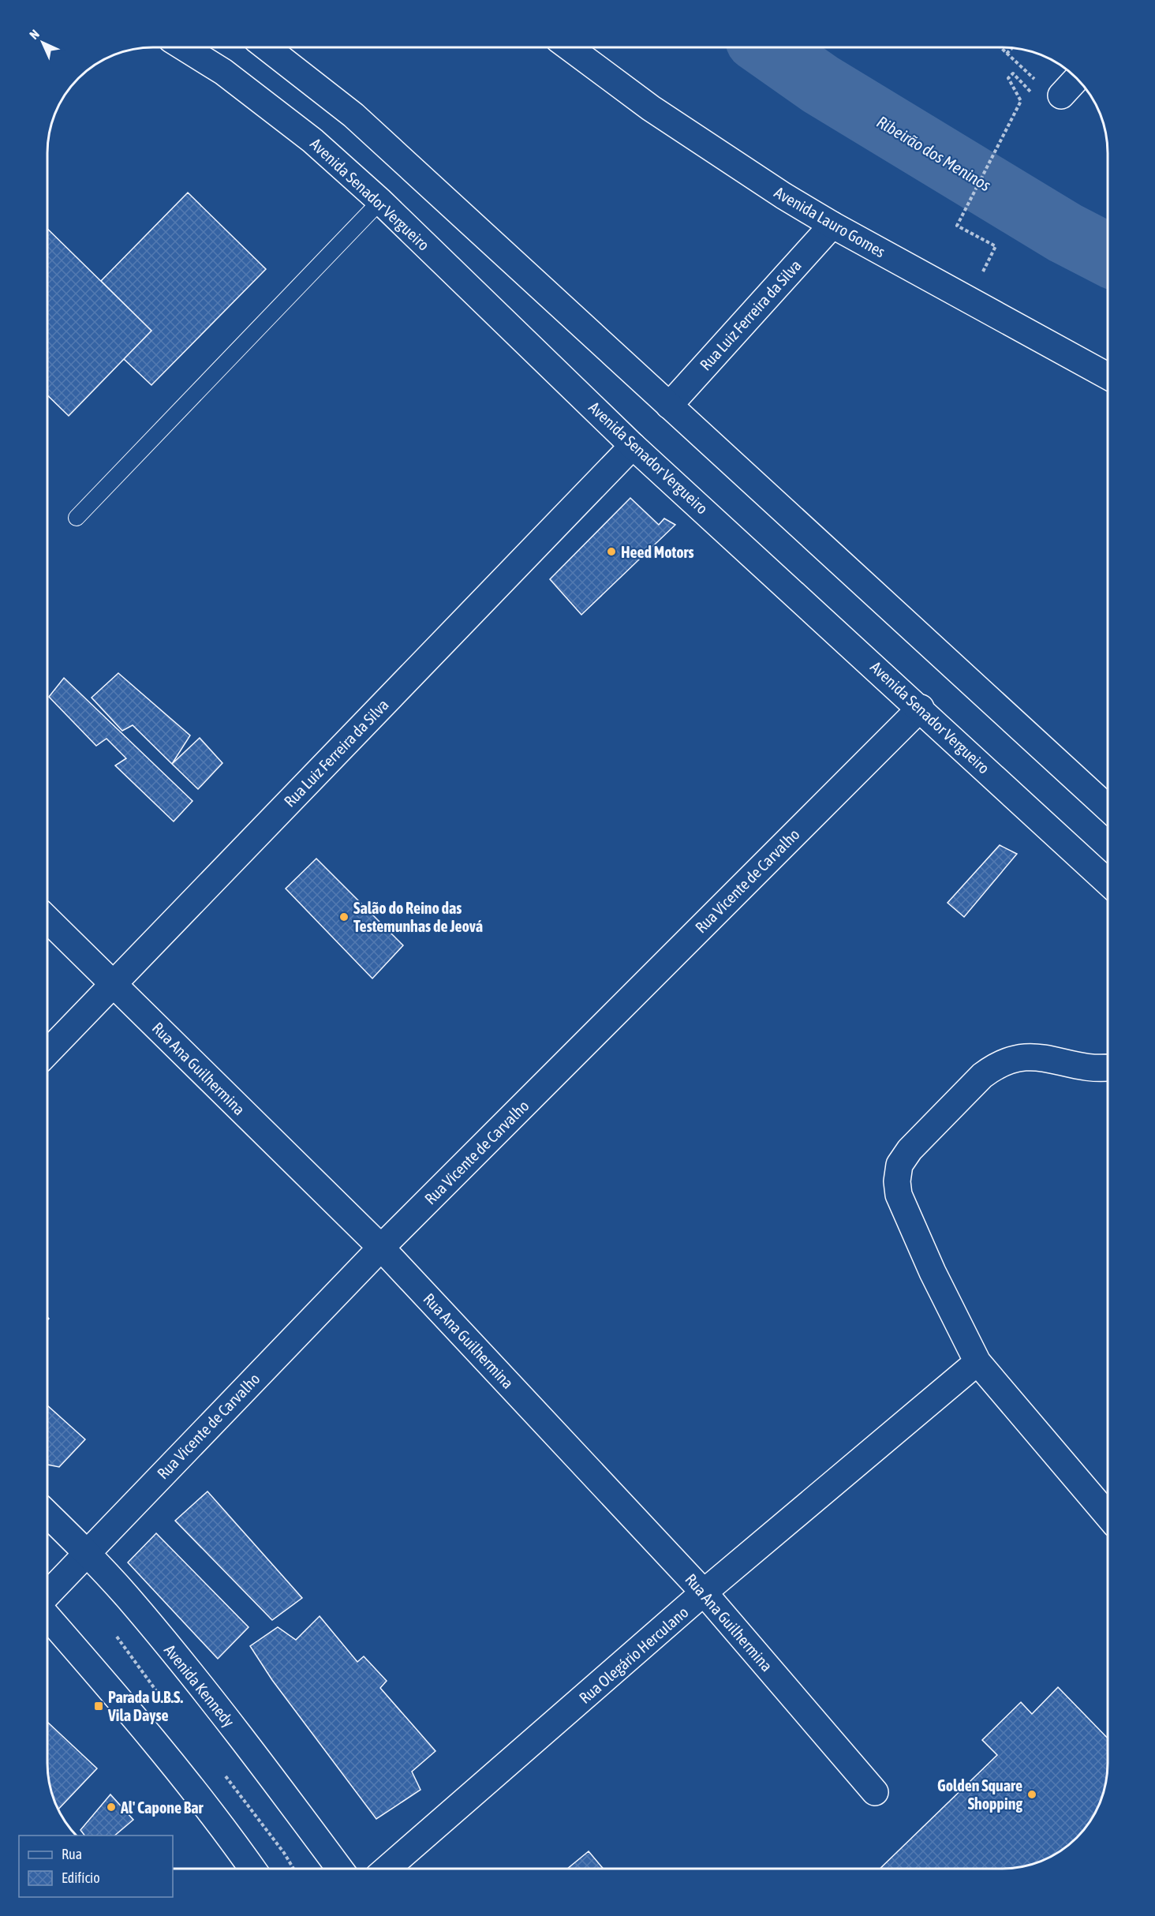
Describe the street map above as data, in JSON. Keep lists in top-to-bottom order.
{
  "streets": {
    "street": [
      "Avenida Senador Vergueiro",
      "Avenida Lauro Gomes",
      "Rua Luiz Ferreira da Silva",
      "Rua Vicente de Carvalho",
      "Rua Ana Guilhermina",
      "Rua Olegário Herculano",
      "Avenida Kennedy"
    ]
  },
  "crossings": [
    ["Avenida Senador Vergueiro", "Rua Luiz Ferreira da Silva"],
    ["Avenida Senador Vergueiro", "Rua Vicente de Carvalho"],
    ["Avenida Lauro Gomes", "Rua Luiz Ferreira da Silva"],
    ["Rua Luiz Ferreira da Silva", "Rua Ana Guilhermina"],
    ["Rua Vicente de Carvalho", "Rua Ana Guilhermina"],
    ["Rua Vicente de Carvalho", "Avenida Kennedy"],
    ["Rua Ana Guilhermina", "Rua Olegário Herculano"]
  ],
  "water": ["Ribeirão dos Meninos"],
  "places": {
    "other": [
      "Heed Motors",
      "Salão do Reino das Testemunhas de Jeová",
      "Golden Square Shopping",
      "Al' Capone Bar"
    ],
    "transit": ["Parada U.B.S. Vila Dayse"]
  },
  "legend": ["Rua", "Edifício"],
  "north": "top left"
}
